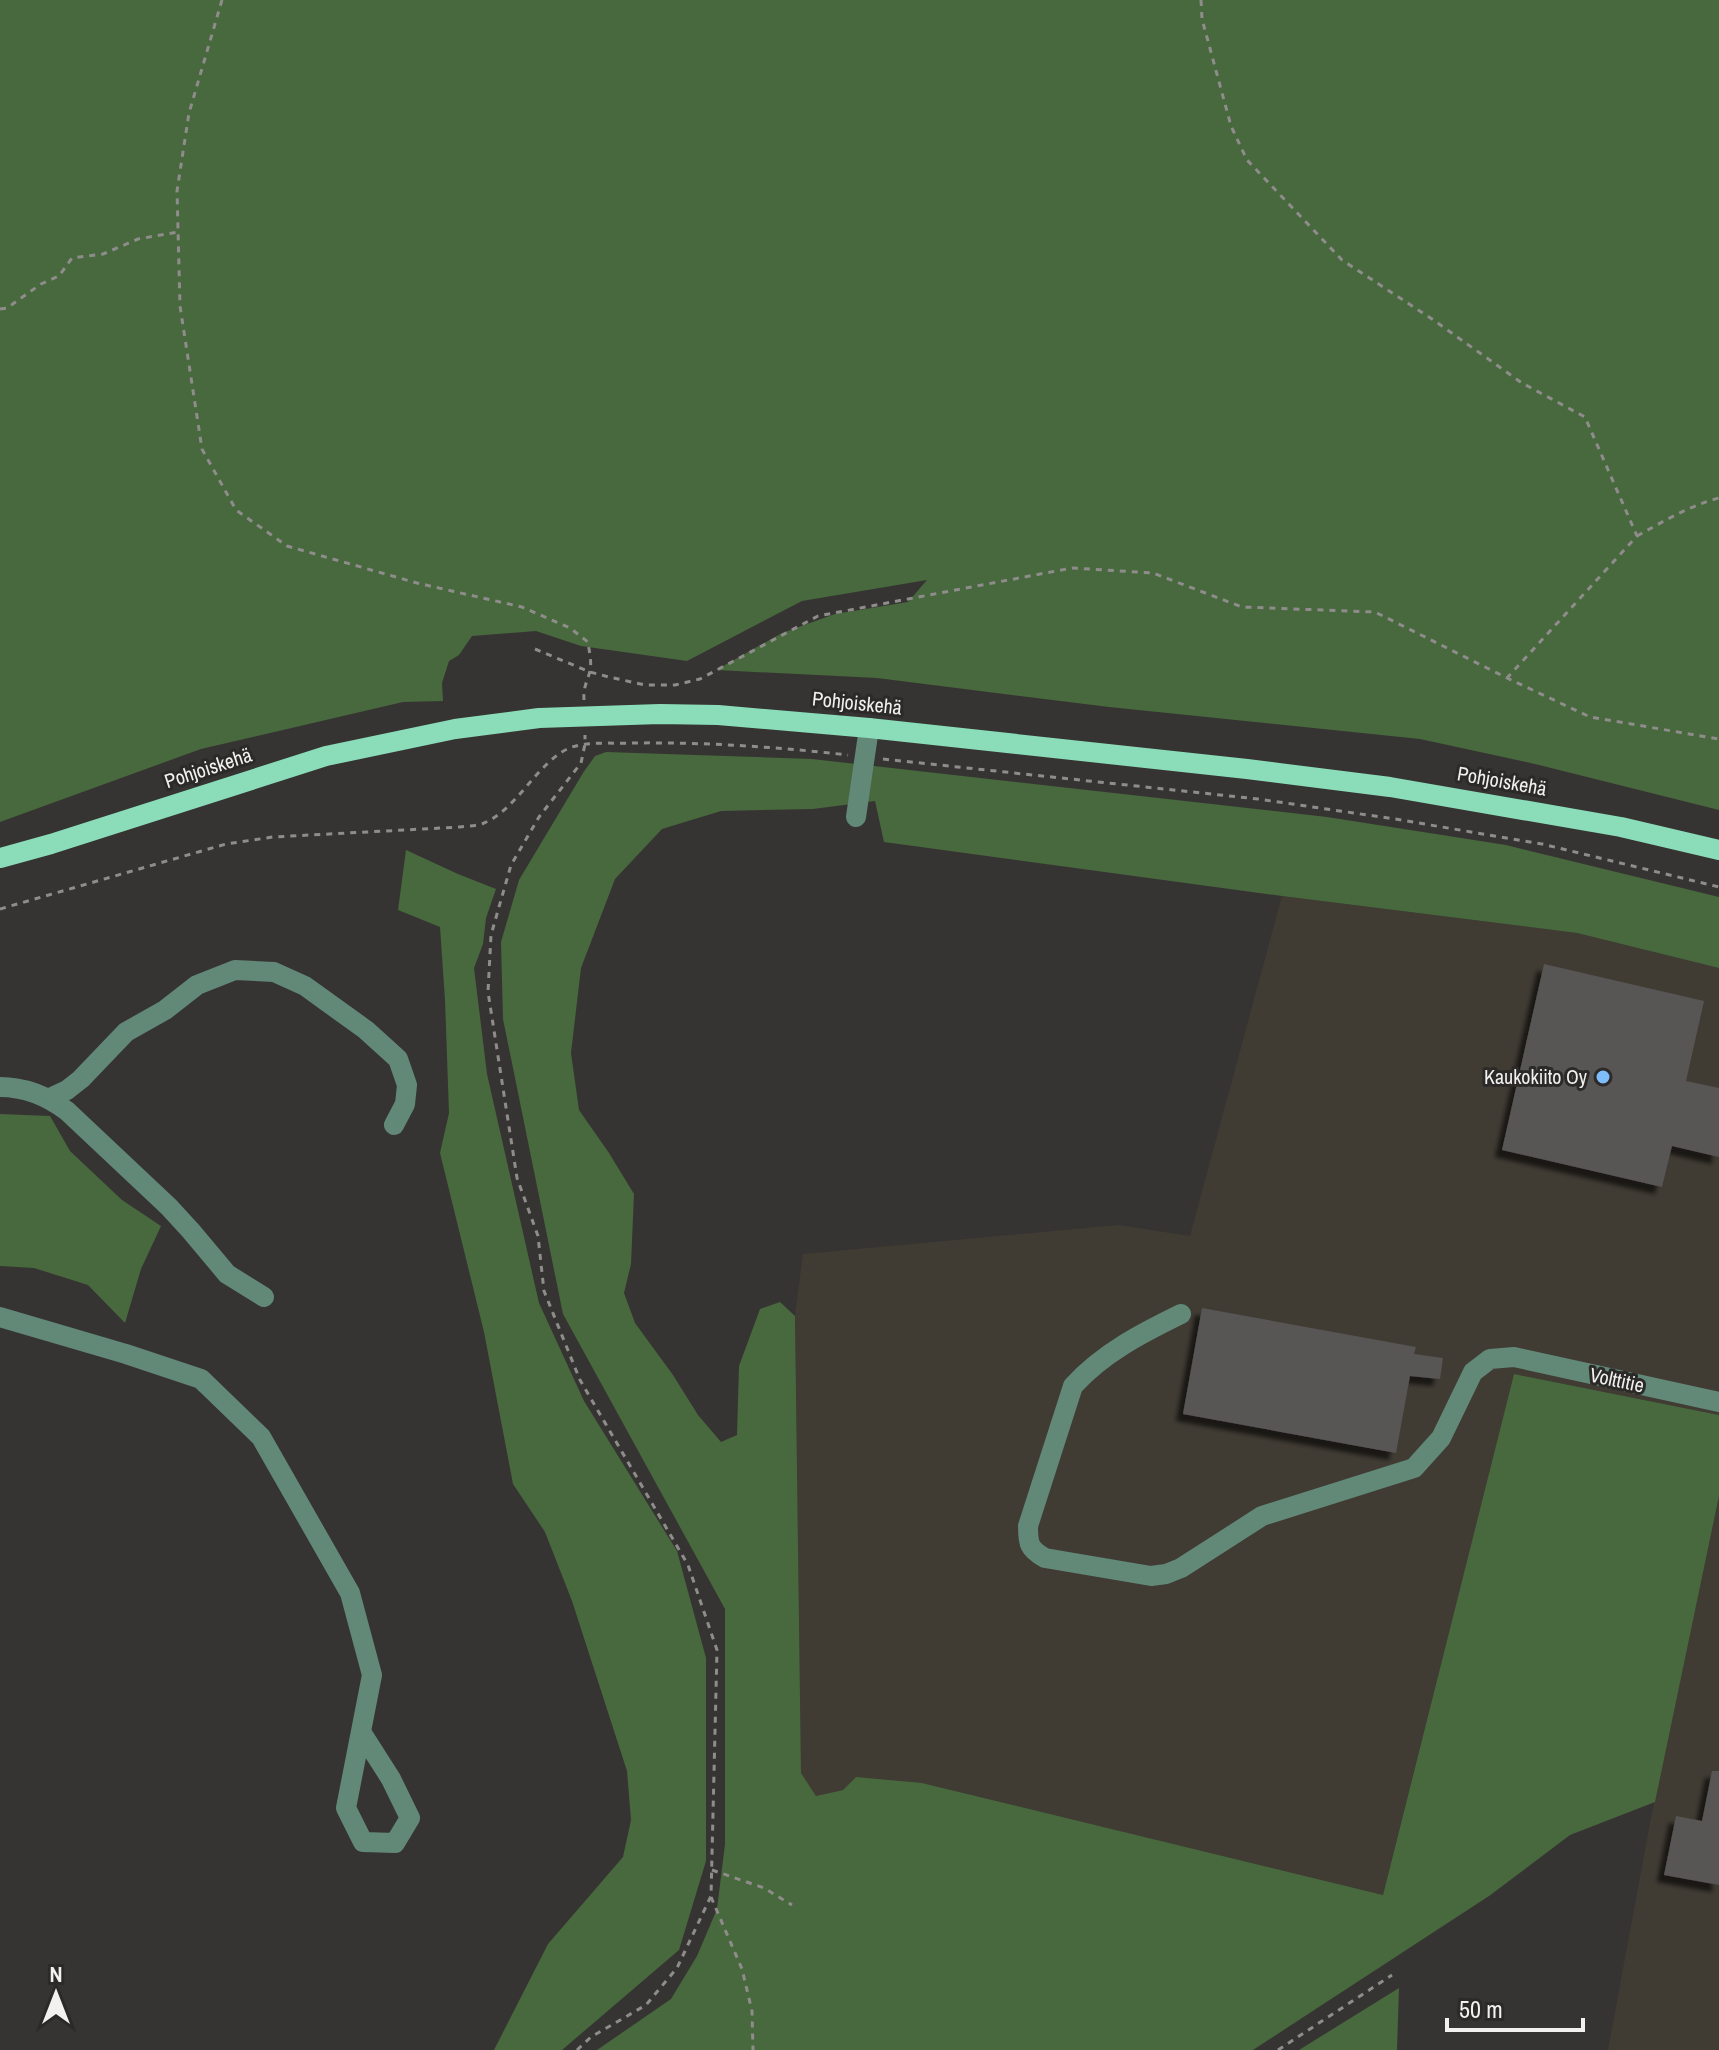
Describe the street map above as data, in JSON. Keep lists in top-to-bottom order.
{
  "streets": {
    "main road": ["Pohjoiskehä"],
    "street": ["Volttitie"]
  },
  "places": ["Kaukokiito Oy"],
  "scale_bar": "50 m",
  "north": "top"
}
